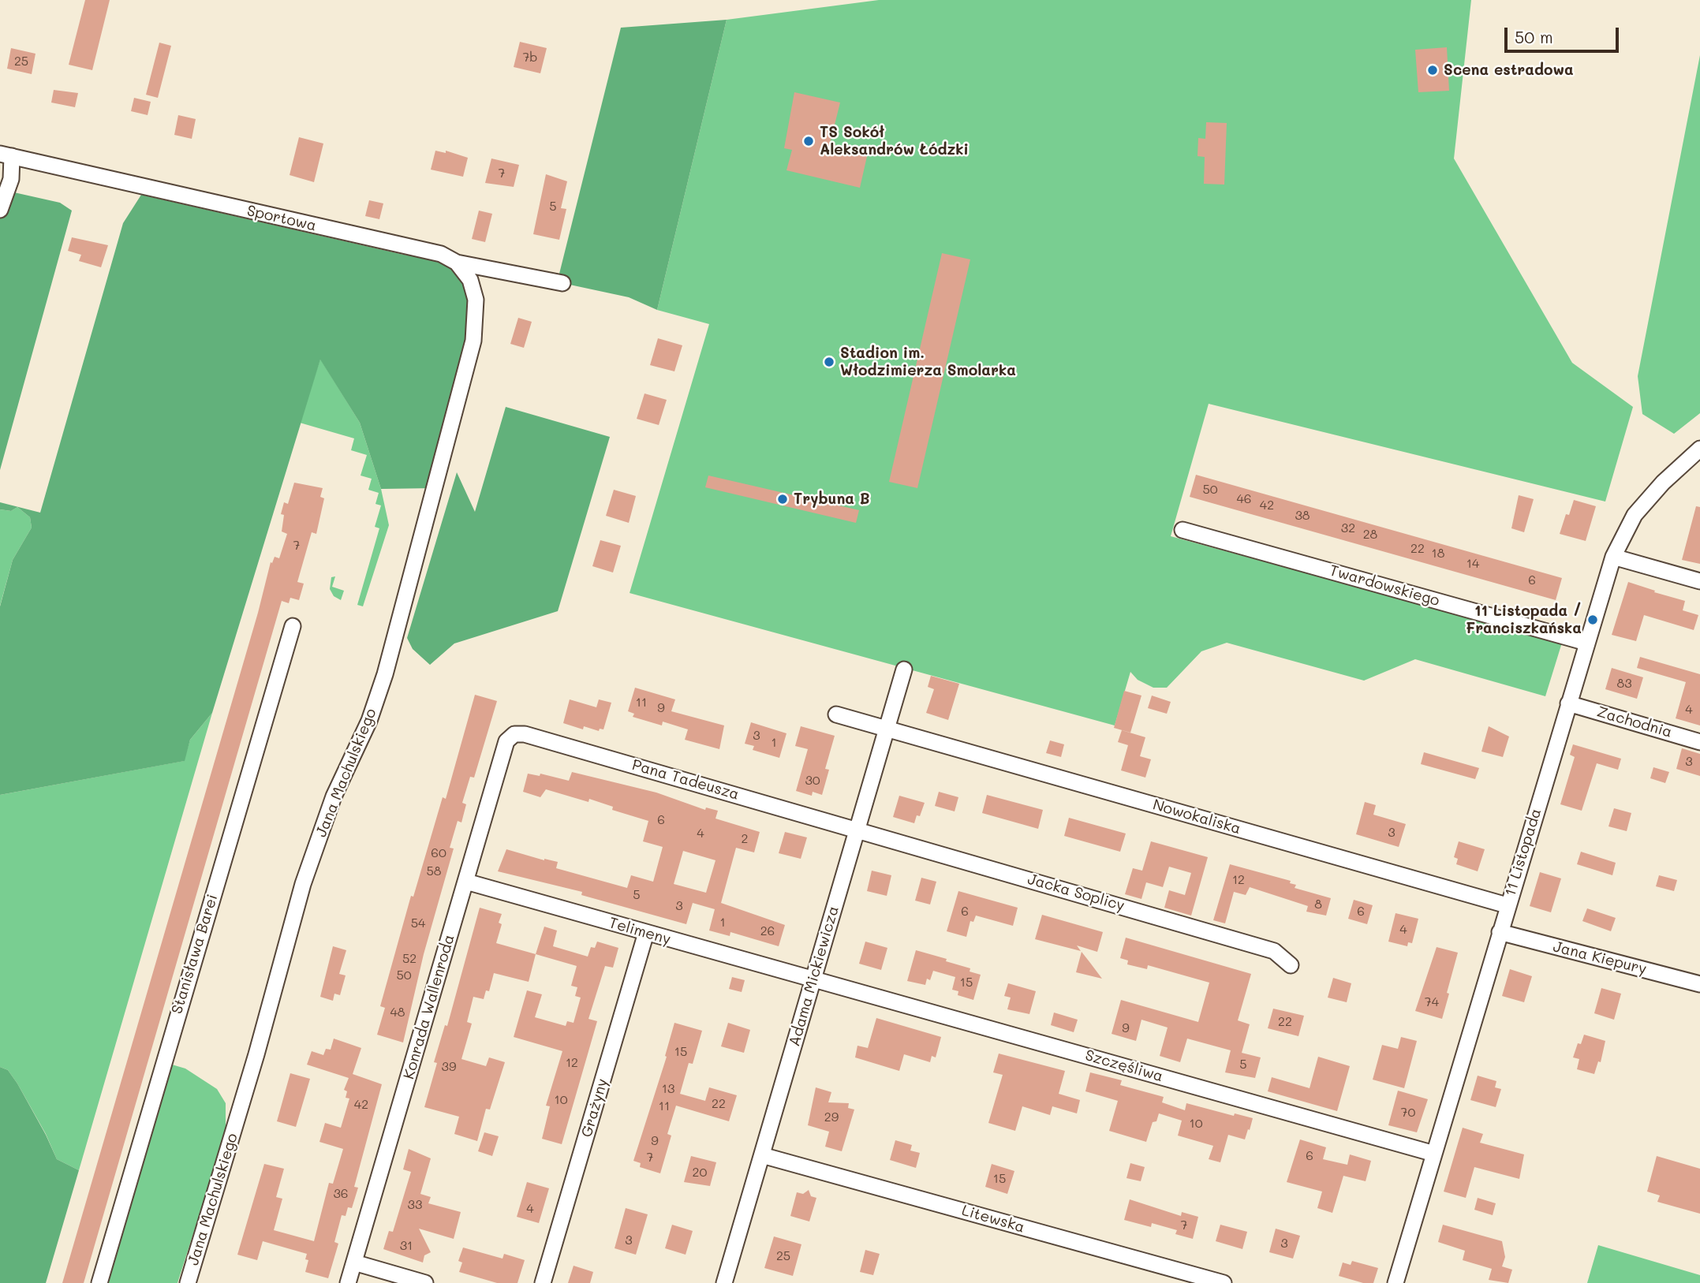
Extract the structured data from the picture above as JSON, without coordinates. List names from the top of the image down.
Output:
{
  "streets": {
    "street": [
      "Sportowa",
      "Twardowskiego",
      "Zachodnia",
      "Jana Machulskiego",
      "Pana Tadeusza",
      "Nowokaliska",
      "11 Listopada",
      "Jacka Soplicy",
      "Telimeny",
      "Stanisława Barei",
      "Jana Kiepury",
      "Adama Mickiewicza",
      "Konrada Wallenroda",
      "Szczęśliwa",
      "Grażyny",
      "Litewska"
    ]
  },
  "crossings": [
    ["Sportowa", "Jana Machulskiego"],
    ["Twardowskiego", "11 Listopada"],
    ["Zachodnia", "11 Listopada"],
    ["Pana Tadeusza", "Jacka Soplicy"],
    ["Pana Tadeusza", "Adama Mickiewicza"],
    ["Pana Tadeusza", "Konrada Wallenroda"],
    ["Nowokaliska", "11 Listopada"],
    ["Nowokaliska", "Adama Mickiewicza"],
    ["11 Listopada", "Jana Kiepury"],
    ["11 Listopada", "Szczęśliwa"],
    ["Jacka Soplicy", "Adama Mickiewicza"],
    ["Telimeny", "Adama Mickiewicza"],
    ["Telimeny", "Konrada Wallenroda"],
    ["Telimeny", "Szczęśliwa"],
    ["Telimeny", "Grażyny"],
    ["Adama Mickiewicza", "Szczęśliwa"],
    ["Adama Mickiewicza", "Litewska"]
  ],
  "places": [
    "Scena estradowa",
    "TS Sokół Aleksandrów Łódzki",
    "Stadion im. Włodzimierza Smolarka",
    "Trybuna B",
    "11 Listopada / Franciszkańska"
  ],
  "house_numbers": [
    "7b",
    "25",
    "7",
    "5",
    "50",
    "46",
    "42",
    "38",
    "32",
    "28",
    "7",
    "22",
    "18",
    "14",
    "6",
    "83",
    "11",
    "9",
    "4",
    "3",
    "1",
    "3",
    "30",
    "6",
    "3",
    "4",
    "2",
    "60",
    "58",
    "12",
    "5",
    "8",
    "3",
    "6",
    "6",
    "1",
    "54",
    "4",
    "26",
    "52",
    "50",
    "15",
    "74",
    "48",
    "22",
    "9",
    "15",
    "12",
    "5",
    "39",
    "13",
    "10",
    "22",
    "42",
    "11",
    "70",
    "29",
    "10",
    "9",
    "6",
    "7",
    "20",
    "15",
    "36",
    "33",
    "4",
    "7",
    "3",
    "3",
    "31",
    "25"
  ],
  "scale_bar": "50 m"
}
